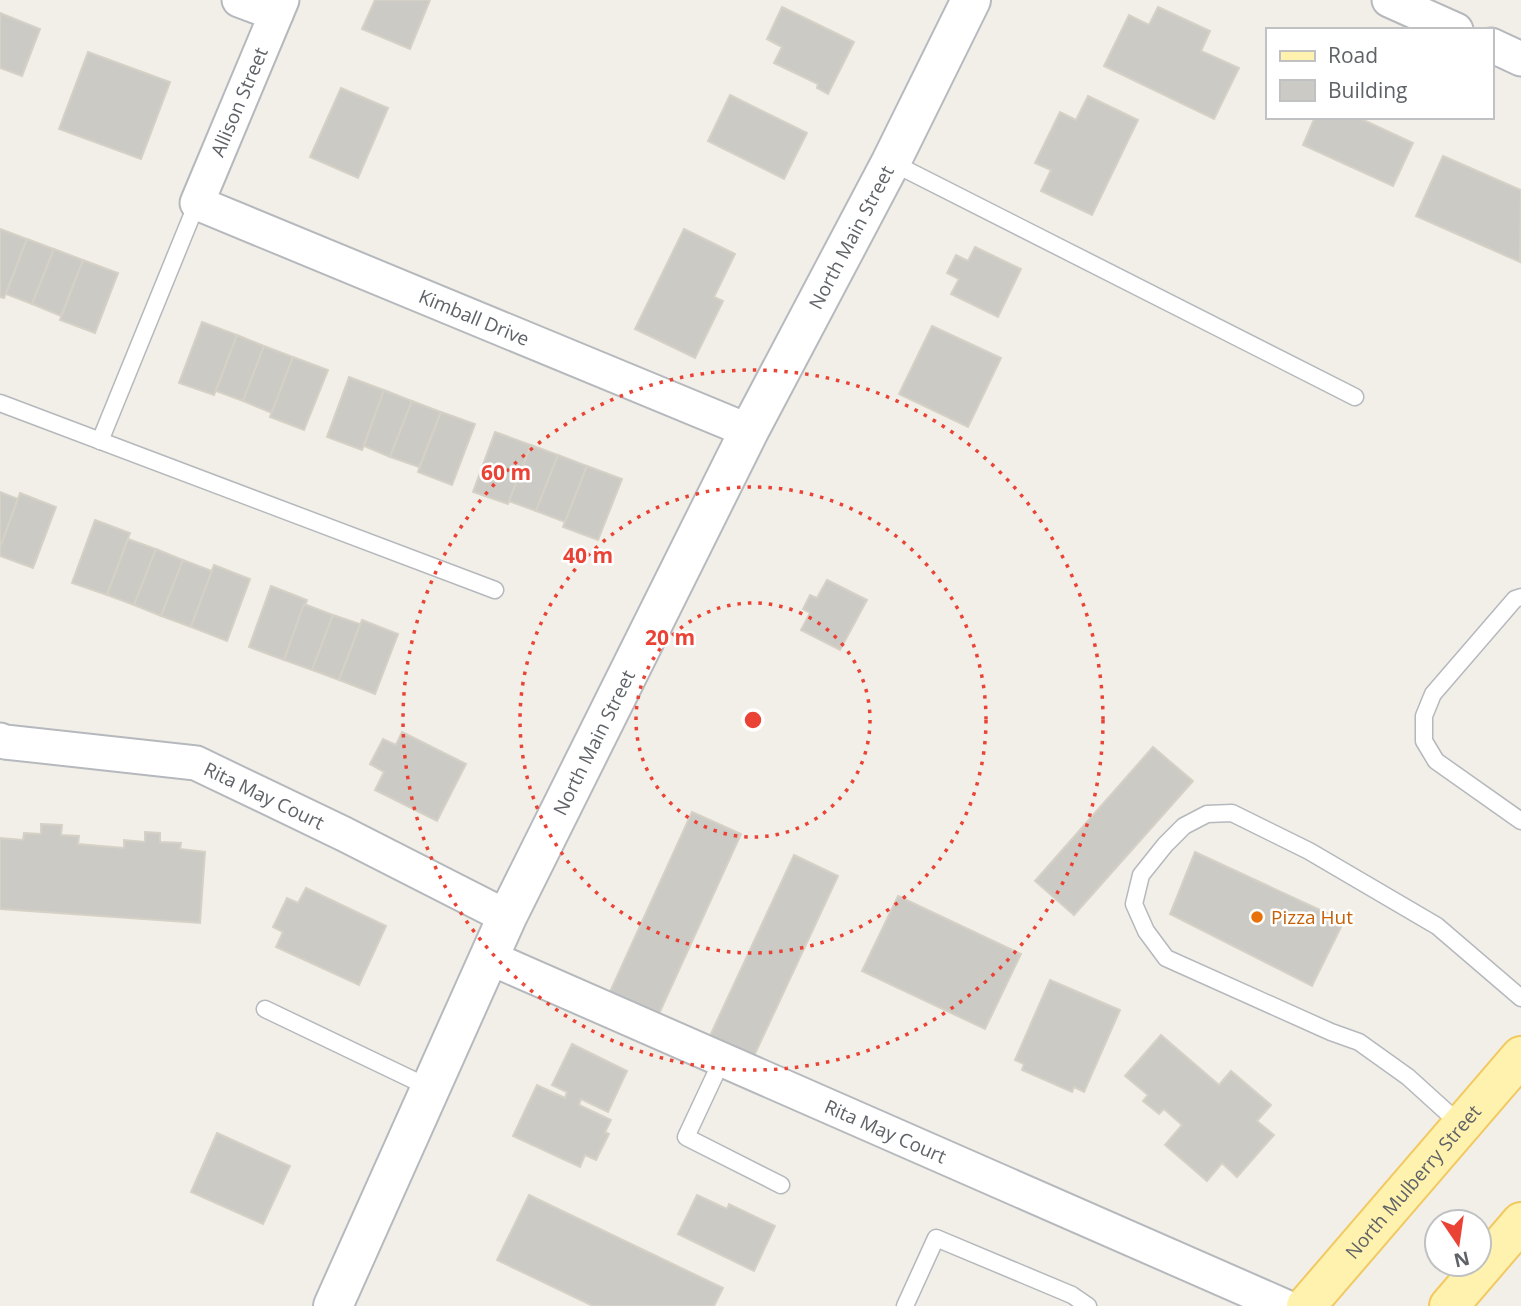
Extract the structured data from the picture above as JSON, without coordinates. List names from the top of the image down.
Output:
{
  "streets": {
    "main road": ["North Mulberry Street"],
    "street": [
      "Allison Street",
      "North Main Street",
      "Kimball Drive",
      "Rita May Court"
    ]
  },
  "crossings": [
    ["Allison Street", "Kimball Drive"],
    ["North Main Street", "Kimball Drive"],
    ["North Main Street", "Rita May Court"]
  ],
  "places": ["Pizza Hut"],
  "legend": ["Road", "Building"],
  "north": "bottom",
  "rings": ["60 m", "40 m", "20 m"]
}
